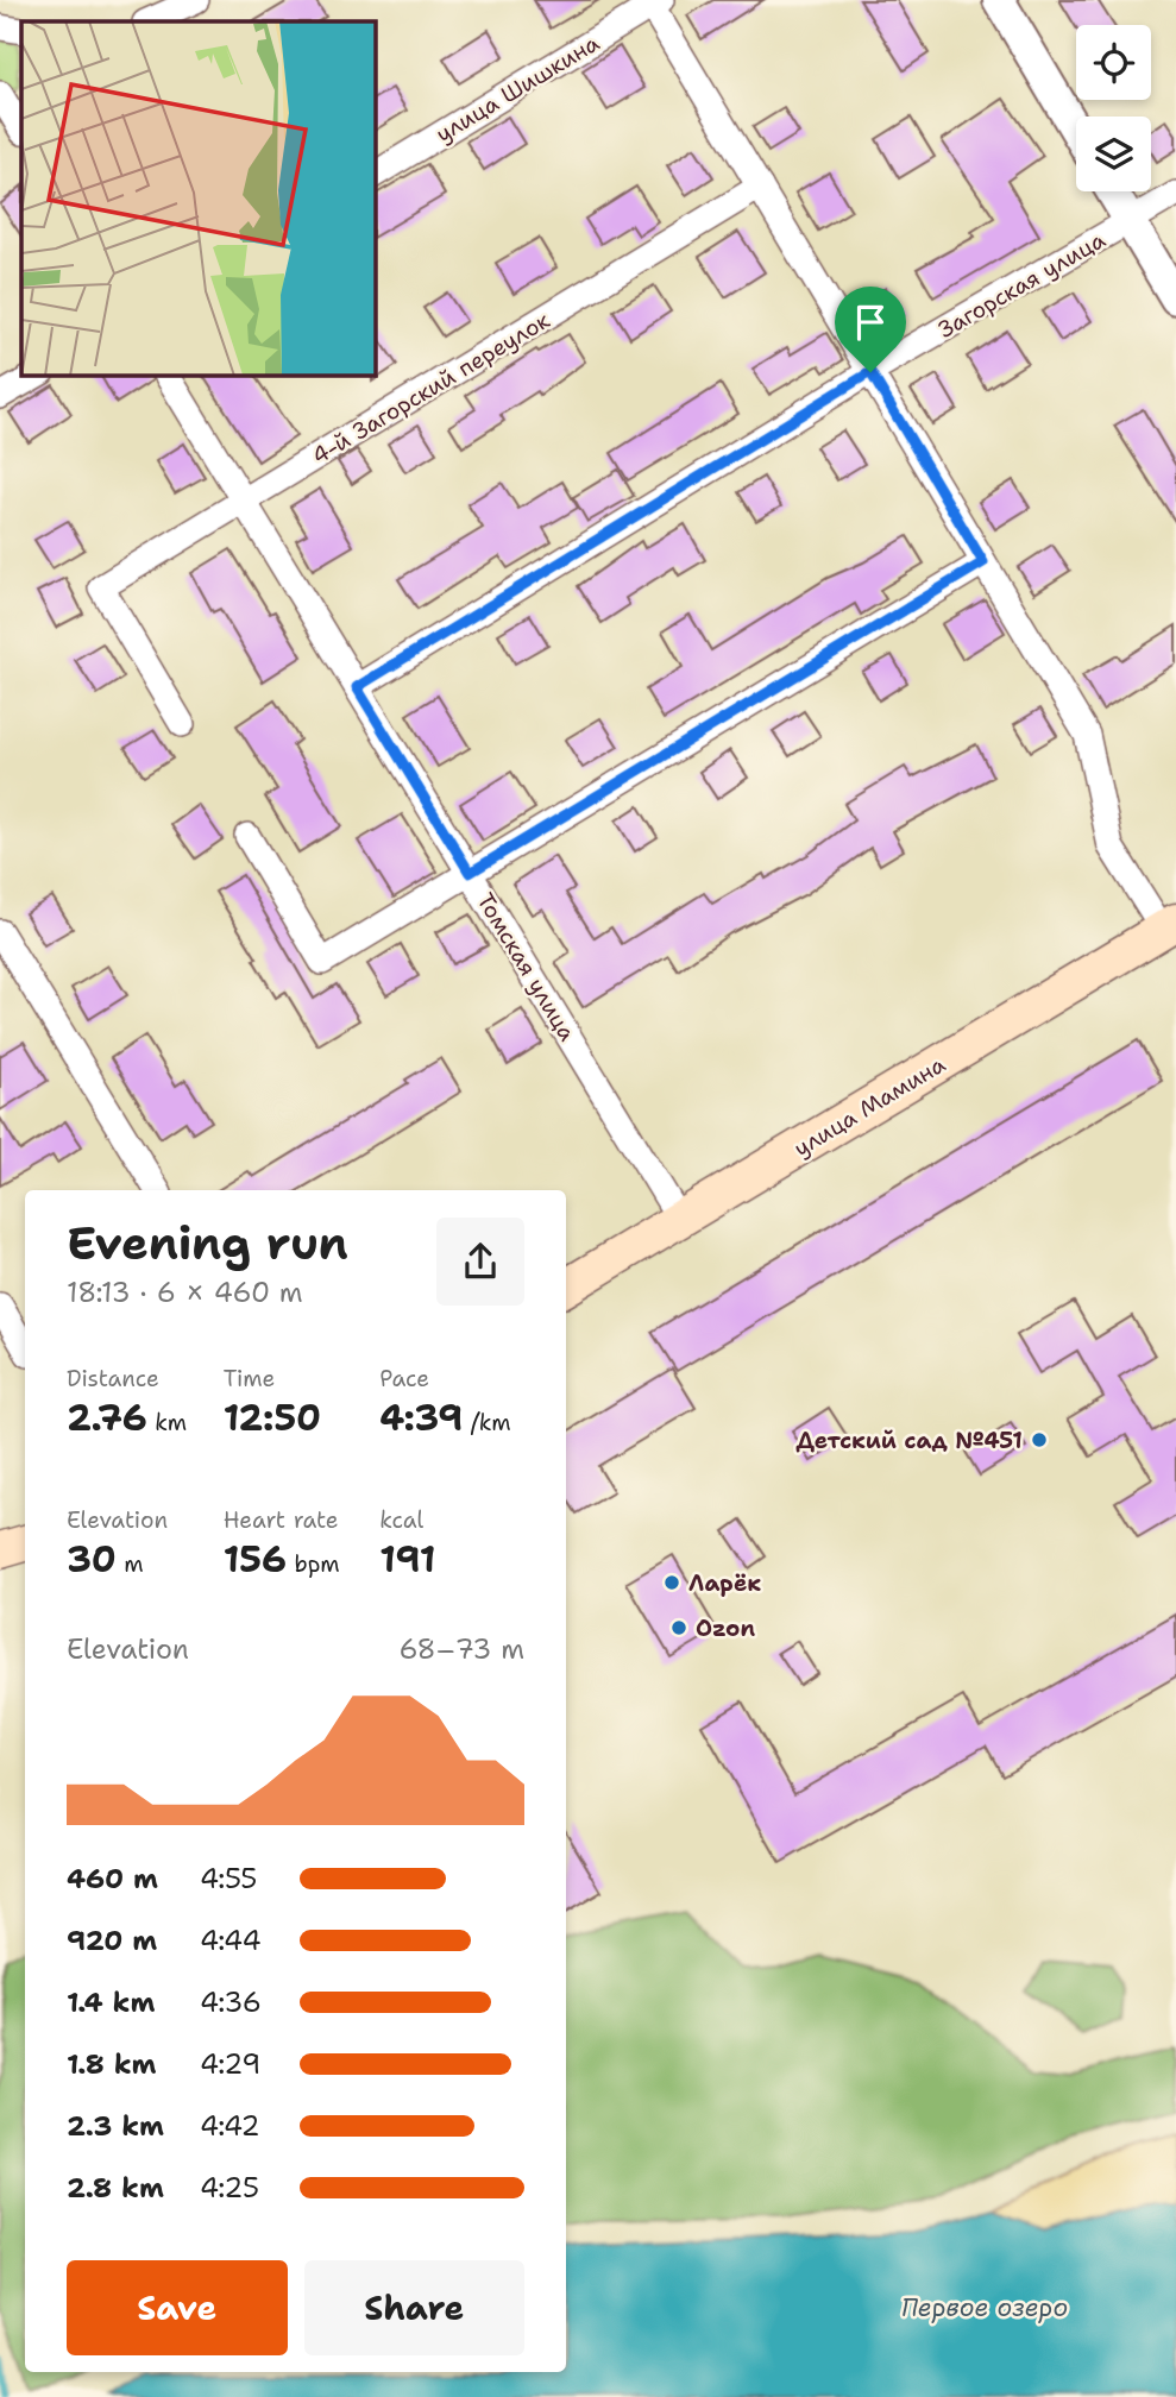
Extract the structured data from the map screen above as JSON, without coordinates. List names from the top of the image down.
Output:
{
  "streets": {
    "main road": ["улица Мамина"],
    "street": [
      "улица Шишкина",
      "Загорская улица",
      "4-й Загорский переулок",
      "Томская улица"
    ]
  },
  "crossings": [
    ["Загорская улица", "Томская улица"],
    ["4-й Загорский переулок", "Томская улица"],
    ["Томская улица", "улица Мамина"]
  ],
  "water": ["Первое озеро"],
  "places": ["Детский сад №451", "Ларёк", "Ozon"],
  "page": {
    "heading": ["Evening run", "18:13 · 6 × 460 m"],
    "stats": [
      ["Distance", "2.76 km"],
      ["Time", "12:50"],
      ["Pace", "4:39 /km"],
      ["Elevation", "30 m"],
      ["Heart rate", "156 bpm"],
      ["kcal", "191"]
    ],
    "chart": ["Elevation", "68–73 m"],
    "list": [
      {
        "name": "460 m",
        "note": "4:55"
      },
      {
        "name": "920 m",
        "note": "4:44"
      },
      {
        "name": "1.4 km",
        "note": "4:36"
      },
      {
        "name": "1.8 km",
        "note": "4:29"
      },
      {
        "name": "2.3 km",
        "note": "4:42"
      },
      {
        "name": "2.8 km",
        "note": "4:25"
      }
    ],
    "buttons": ["Save", "Share"]
  }
}
